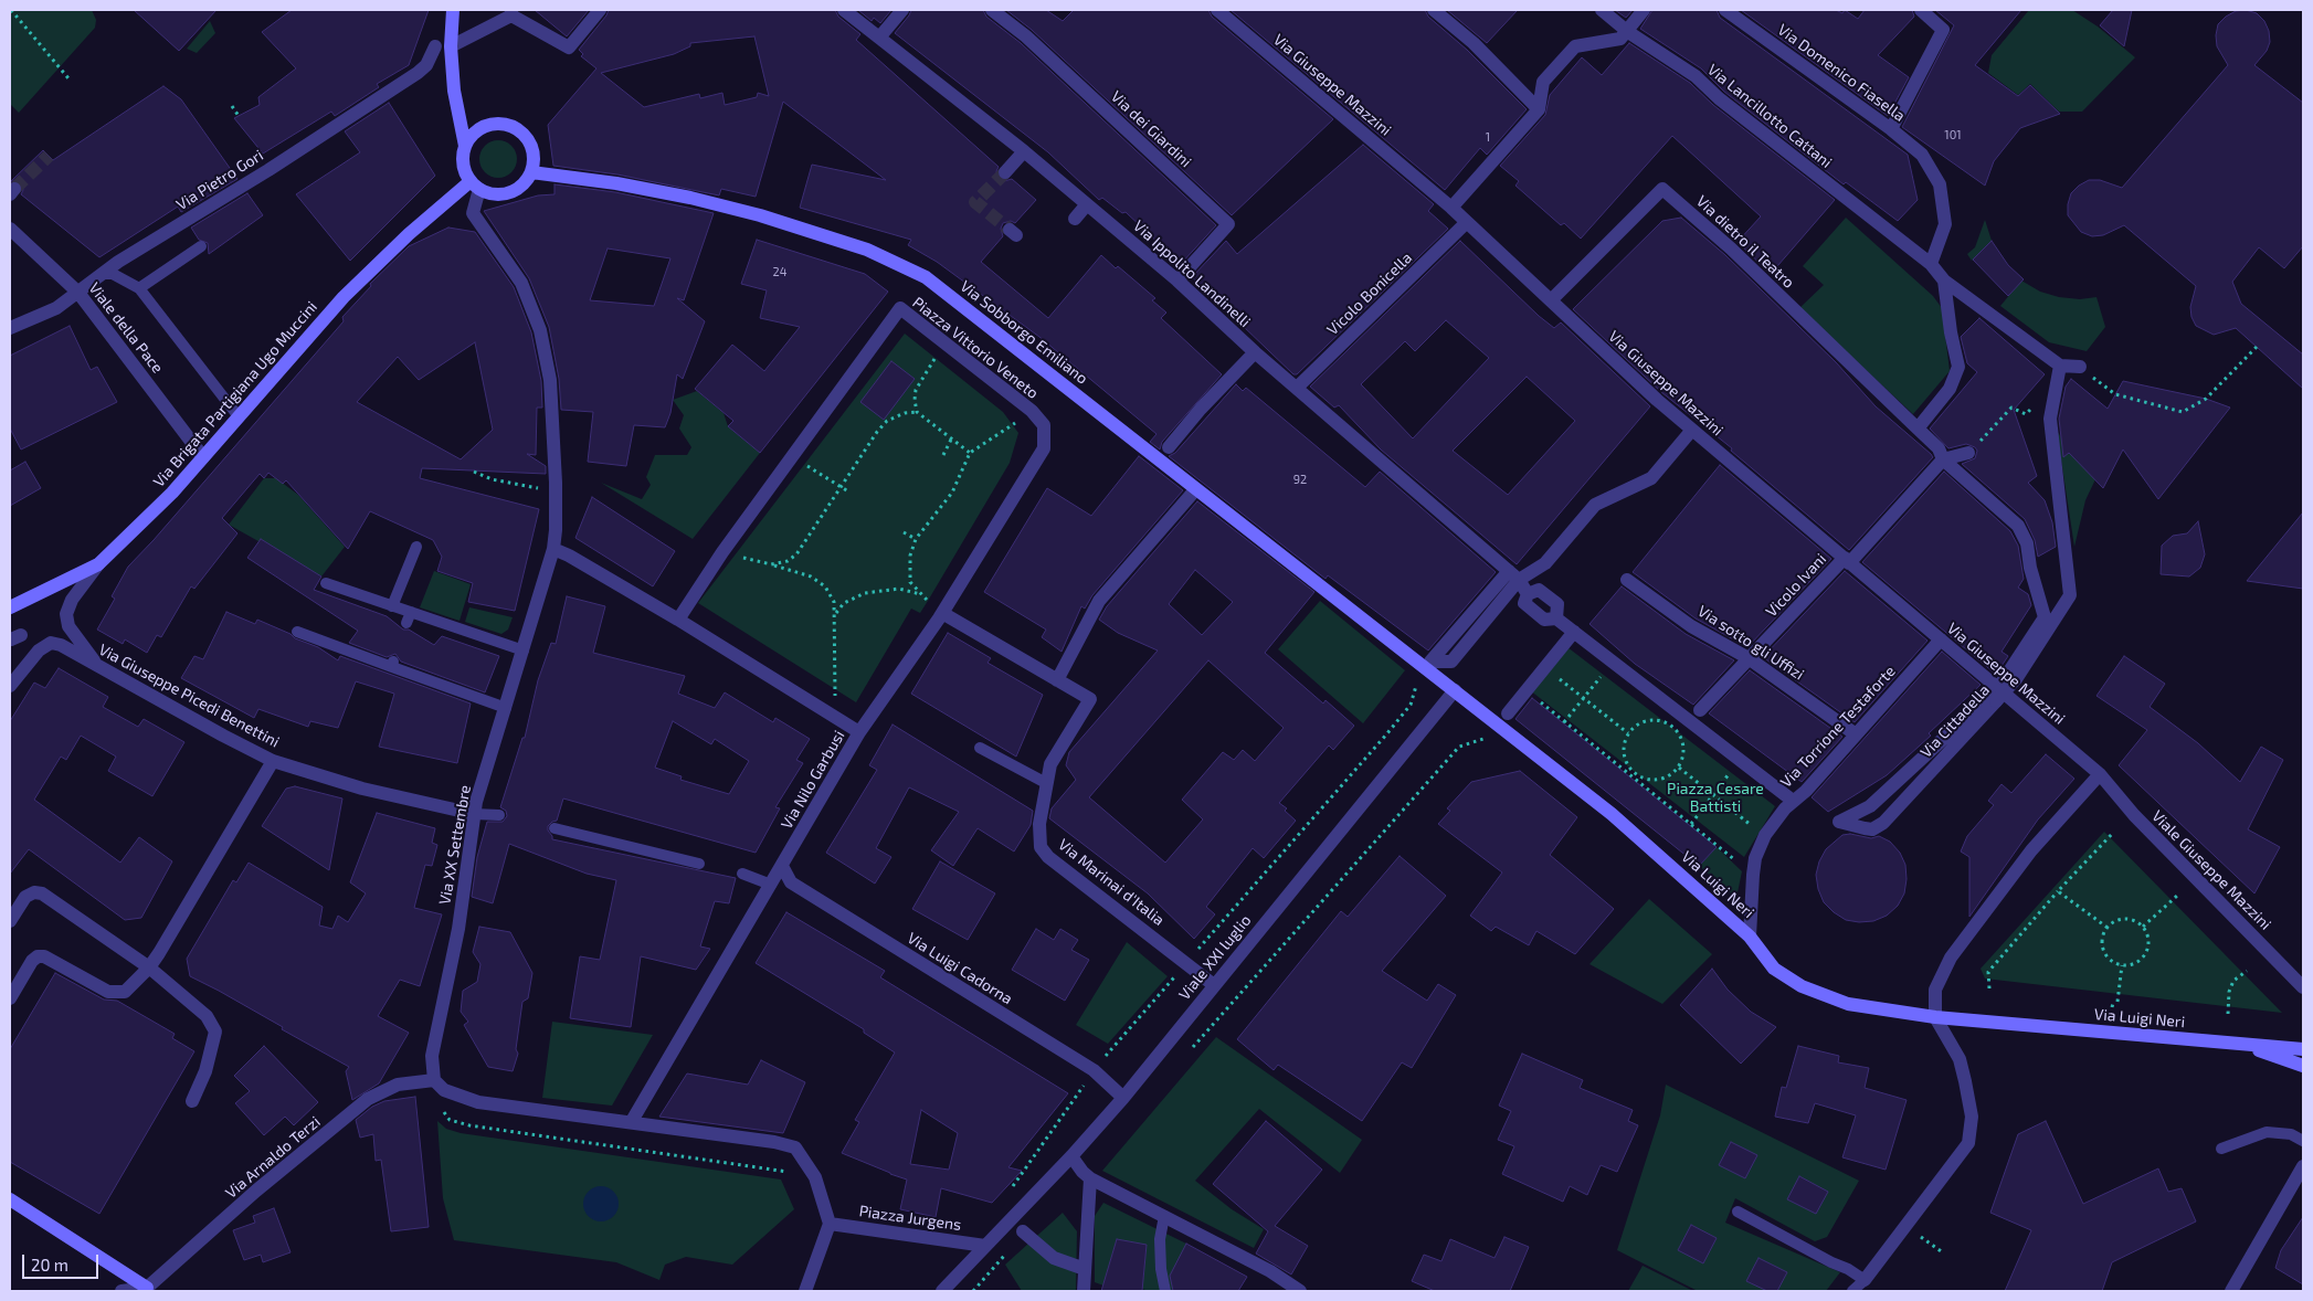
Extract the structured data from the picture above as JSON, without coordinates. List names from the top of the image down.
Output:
{
  "streets": {
    "main road": ["Via Sobborgo Emiliano", "Via Brigata Partigiana Ugo Muccini", "Via Luigi Neri"],
    "street": [
      "Via Domenico Fiasella",
      "Via Giuseppe Mazzini",
      "Via Lancillotto Cattani",
      "Via dei Giardini",
      "Via Pietro Gori",
      "Via dietro il Teatro",
      "Via Ippolito Landinelli",
      "Vicolo Bonicella",
      "Viale della Pace",
      "Piazza Vittorio Veneto",
      "Vicolo Ivani",
      "Via sotto gli Uffizi",
      "Via Giuseppe Picedi Benettini",
      "Via Cittadella",
      "Via Torrione Testaforte",
      "Via Nilo Garbusi",
      "Via XX Settembre",
      "Viale Giuseppe Mazzini",
      "Via Marinai d'Italia",
      "Viale XXI luglio",
      "Via Luigi Cadorna",
      "Via Arnaldo Terzi",
      "Piazza Jurgens"
    ]
  },
  "crossings": [
    ["Via Domenico Fiasella", "Via Lancillotto Cattani"],
    ["Via Giuseppe Mazzini", "Via dietro il Teatro"],
    ["Via Giuseppe Mazzini", "Vicolo Bonicella"],
    ["Via Giuseppe Mazzini", "Vicolo Ivani"],
    ["Via Giuseppe Mazzini", "Via Cittadella"],
    ["Via Giuseppe Mazzini", "Via Torrione Testaforte"],
    ["Via Giuseppe Mazzini", "Viale Giuseppe Mazzini"],
    ["Via Lancillotto Cattani", "Via Cittadella"],
    ["Via dei Giardini", "Via Ippolito Landinelli"],
    ["Via Pietro Gori", "Viale della Pace"],
    ["Via Ippolito Landinelli", "Vicolo Bonicella"],
    ["Viale della Pace", "Via Brigata Partigiana Ugo Muccini"],
    ["Via Sobborgo Emiliano", "Via Brigata Partigiana Ugo Muccini"],
    ["Via Sobborgo Emiliano", "Via XX Settembre"],
    ["Via Sobborgo Emiliano", "Via Luigi Neri"],
    ["Via Sobborgo Emiliano", "Viale XXI luglio"],
    ["Piazza Vittorio Veneto", "Via Nilo Garbusi"],
    ["Piazza Vittorio Veneto", "Via Marinai d'Italia"],
    ["Via Brigata Partigiana Ugo Muccini", "Via XX Settembre"],
    ["Vicolo Ivani", "Via sotto gli Uffizi"],
    ["Via sotto gli Uffizi", "Via Torrione Testaforte"],
    ["Via Giuseppe Picedi Benettini", "Via XX Settembre"],
    ["Via Torrione Testaforte", "Via Luigi Neri"],
    ["Via Nilo Garbusi", "Via XX Settembre"],
    ["Via Nilo Garbusi", "Via Luigi Cadorna"],
    ["Via XX Settembre", "Via Arnaldo Terzi"],
    ["Via Marinai d'Italia", "Viale XXI luglio"],
    ["Via Luigi Neri", "Viale XXI luglio"],
    ["Viale XXI luglio", "Via Luigi Cadorna"],
    ["Viale XXI luglio", "Piazza Jurgens"]
  ],
  "parks": ["Piazza Cesare Battisti"],
  "house_numbers": [
    "101",
    "1",
    "24",
    "92"
  ],
  "scale_bar": "20 m"
}
